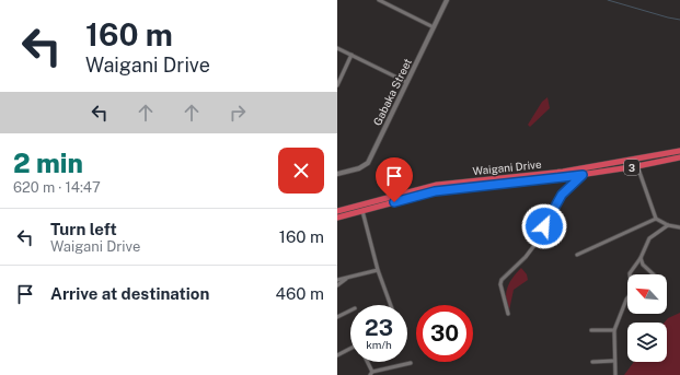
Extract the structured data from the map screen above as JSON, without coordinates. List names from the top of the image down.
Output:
{
  "streets": {
    "highway": ["Waigani Drive", "3"],
    "street": ["Gabaka Street"]
  },
  "north": "top left",
  "page": {
    "turn": ["160 m", "Waigani Drive"],
    "heading": ["2 min", "620 m · 14:47"],
    "list": [
      {
        "name": "Turn left",
        "note": "Waigani Drive",
        "value": "160 m"
      },
      {
        "name": "Arrive at destination",
        "value": "460 m"
      }
    ],
    "speed": "23 km/h",
    "limit": "30"
  }
}
